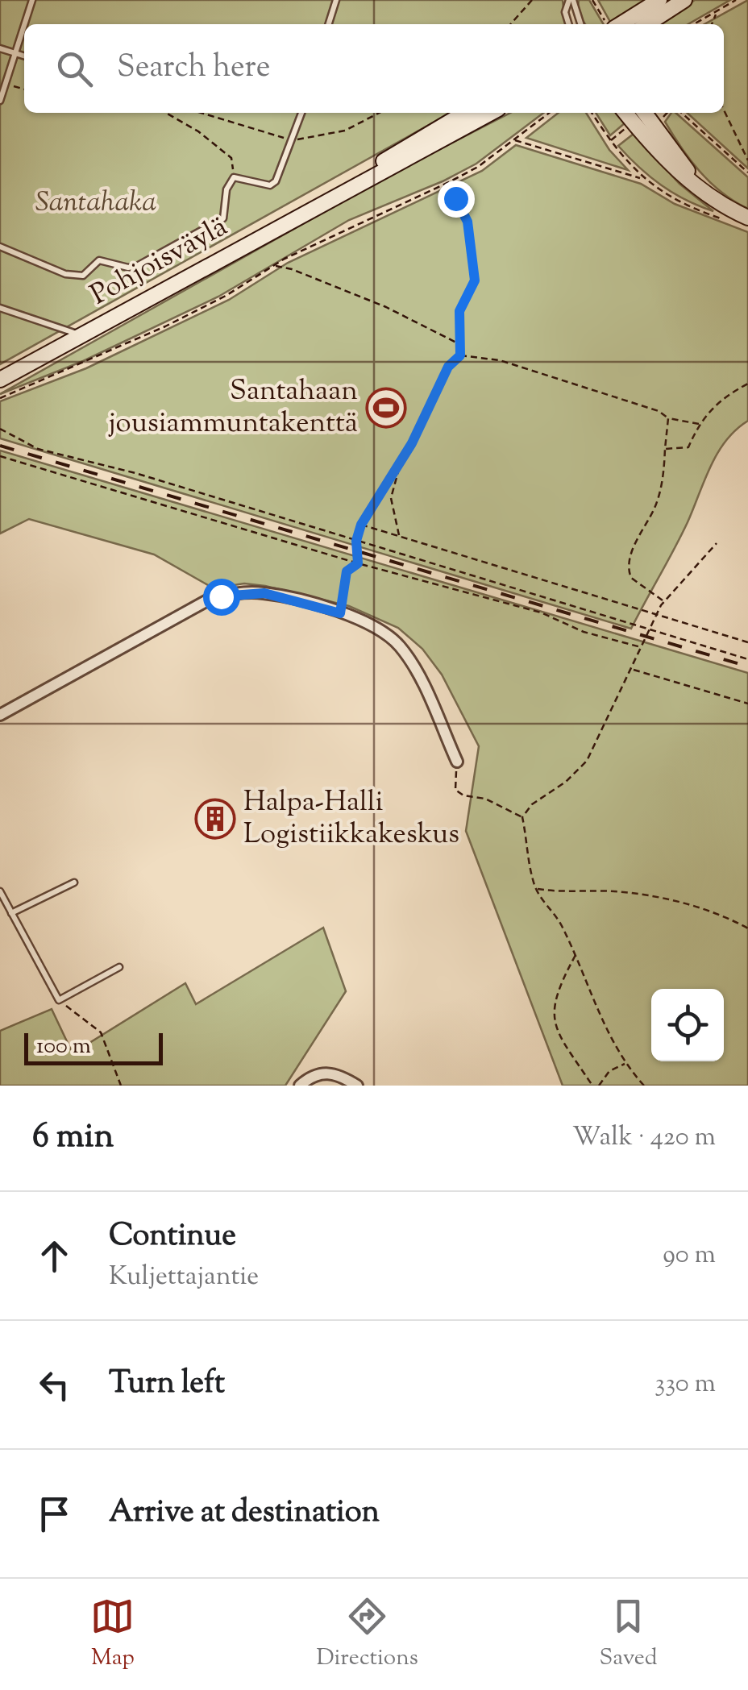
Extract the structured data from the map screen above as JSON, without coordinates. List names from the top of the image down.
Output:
{
  "streets": {
    "main road": ["Pohjoisväylä"]
  },
  "parks": ["Santahaka"],
  "places": {
    "sports": ["Santahaan jousiammuntakenttä"],
    "building": ["Halpa-Halli Logistiikkakeskus"]
  },
  "scale_bar": "100 m",
  "page": {
    "search": "Search here",
    "scale": "100 m",
    "heading": ["6 min", "Walk · 420 m"],
    "list": [
      ["Continue", "Kuljettajantie", "90 m"],
      ["Turn left", "330 m"],
      "Arrive at destination"
    ],
    "nav": ["Map", "Directions", "Saved"]
  }
}
